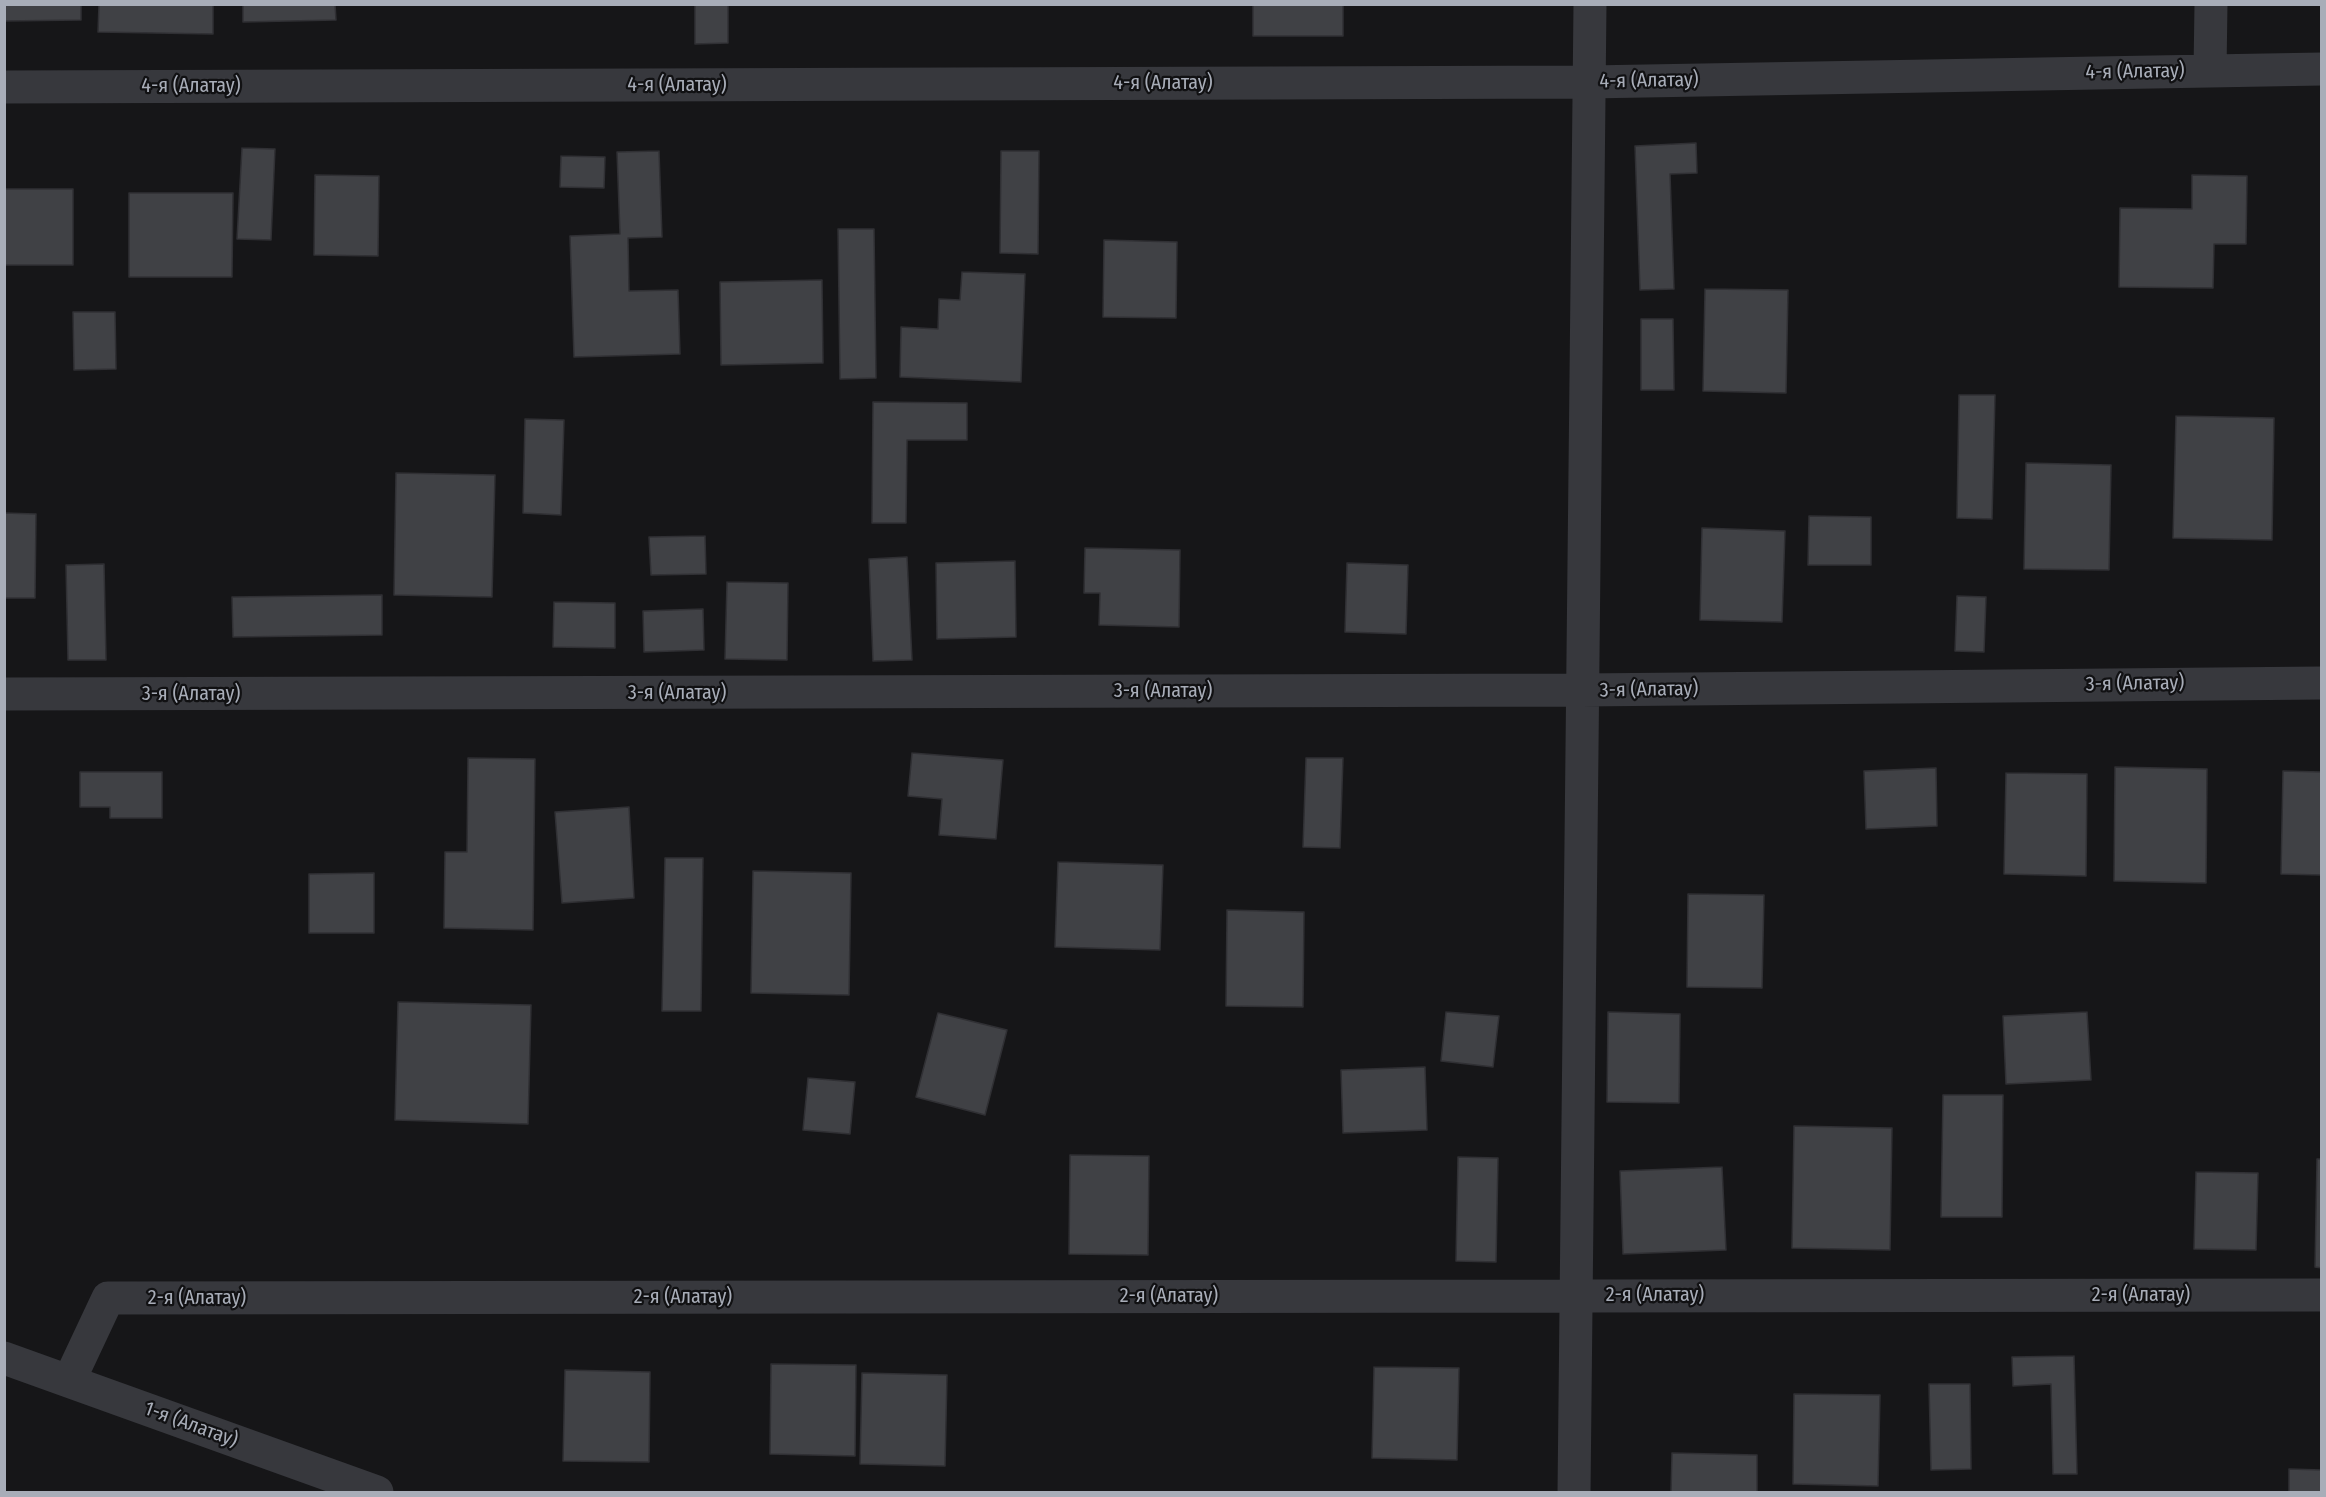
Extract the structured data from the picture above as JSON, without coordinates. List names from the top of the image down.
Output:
{
  "streets": {
    "street": [
      "4-я (Алатау)",
      "3-я (Алатау)",
      "2-я (Алатау)",
      "1-я (Алатау)"
    ]
  },
  "crossings": [
    ["2-я (Алатау)", "1-я (Алатау)"]
  ]
}
